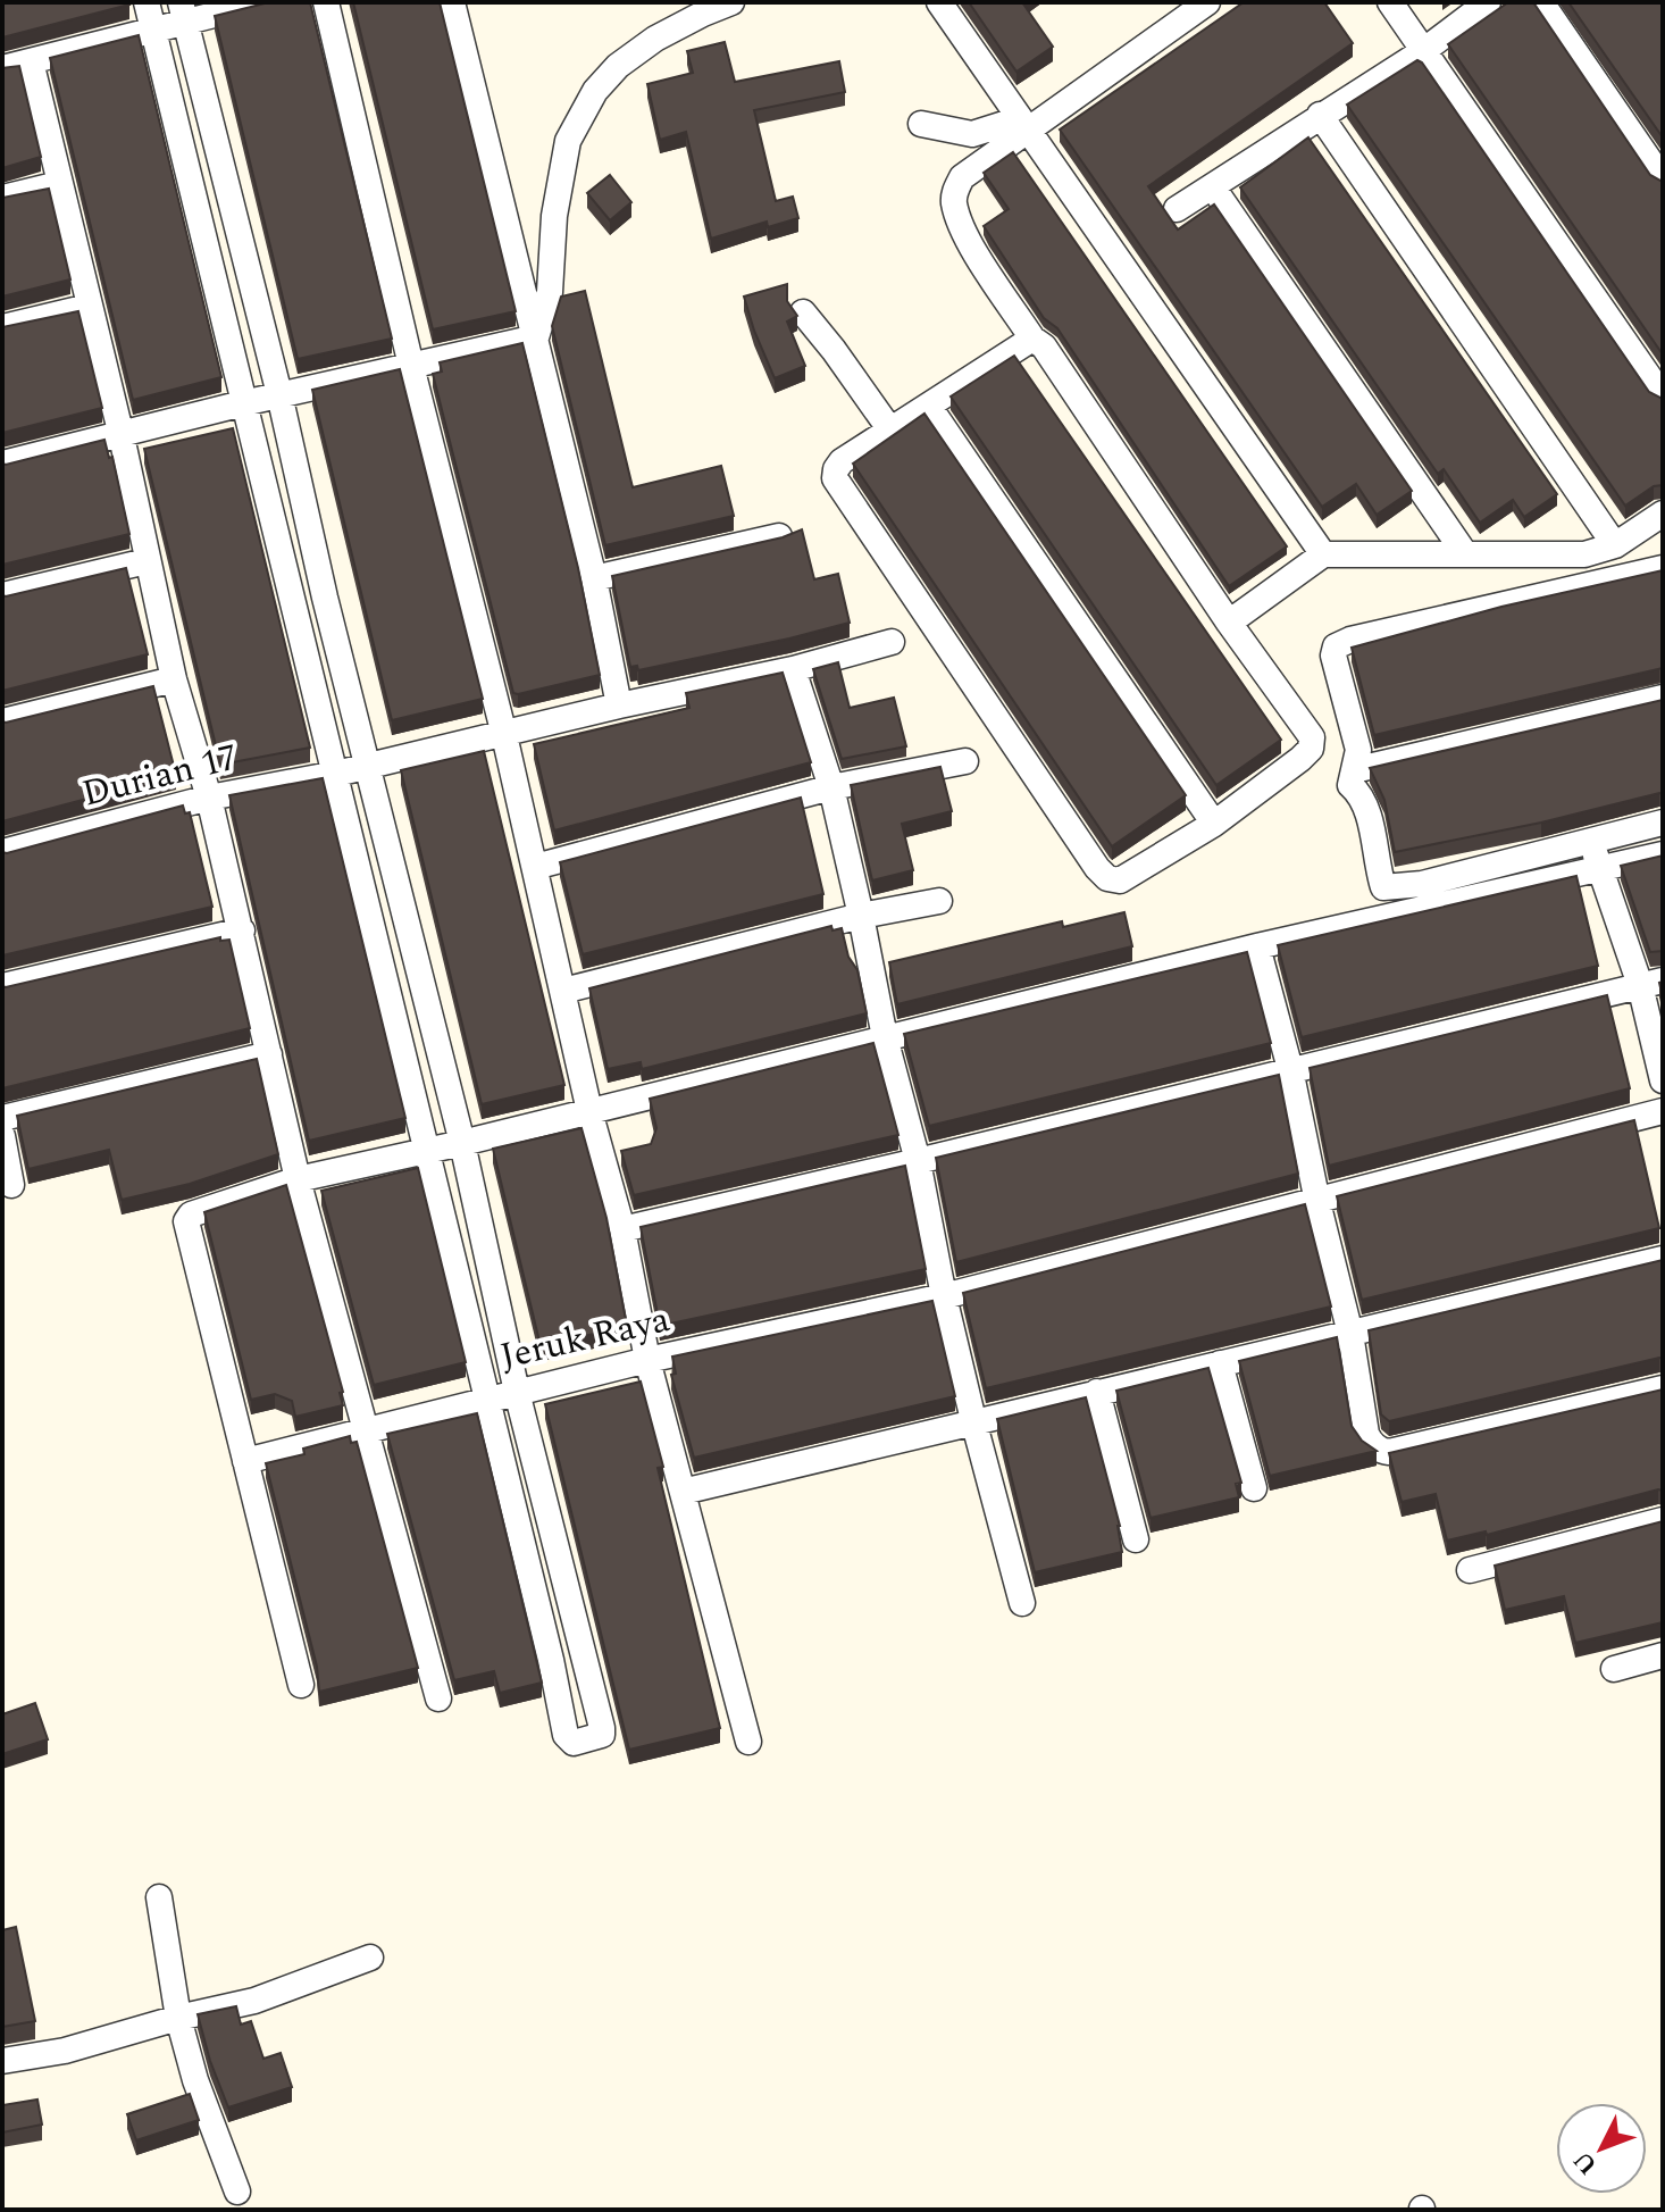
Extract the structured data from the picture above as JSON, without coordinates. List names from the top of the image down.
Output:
{
  "streets": {
    "street": ["Durian 17", "Jeruk Raya"]
  },
  "north": "bottom left"
}
